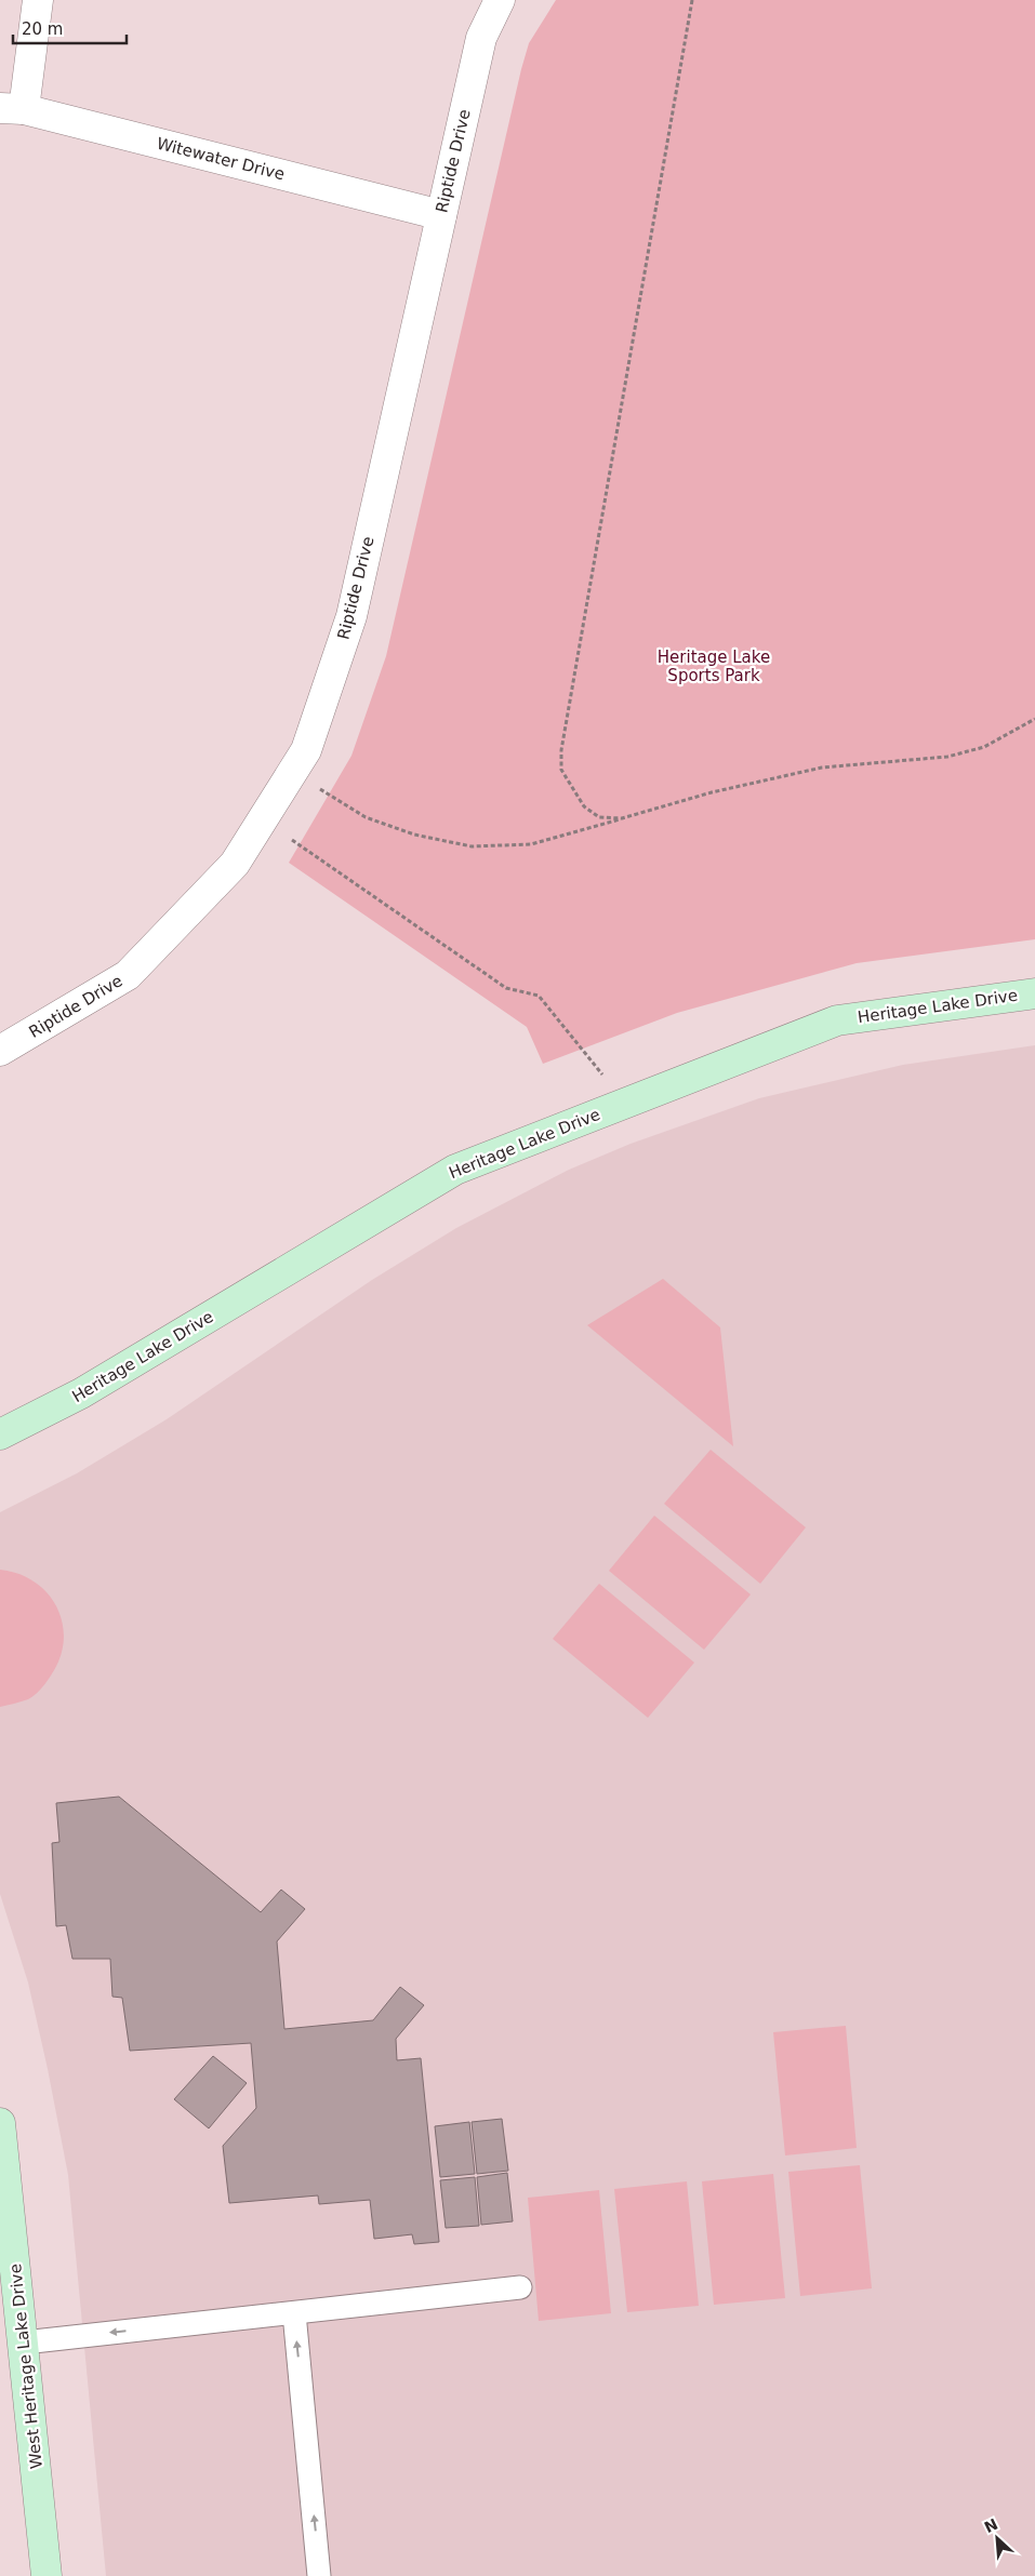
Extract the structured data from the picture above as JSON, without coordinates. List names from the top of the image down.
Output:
{
  "streets": {
    "street": [
      "Witewater Drive",
      "Riptide Drive",
      "Heritage Lake Drive",
      "West Heritage Lake Drive"
    ]
  },
  "crossings": [
    ["Witewater Drive", "Riptide Drive"]
  ],
  "parks": ["Heritage Lake Sports Park"],
  "scale_bar": "20 m",
  "north": "top left"
}
